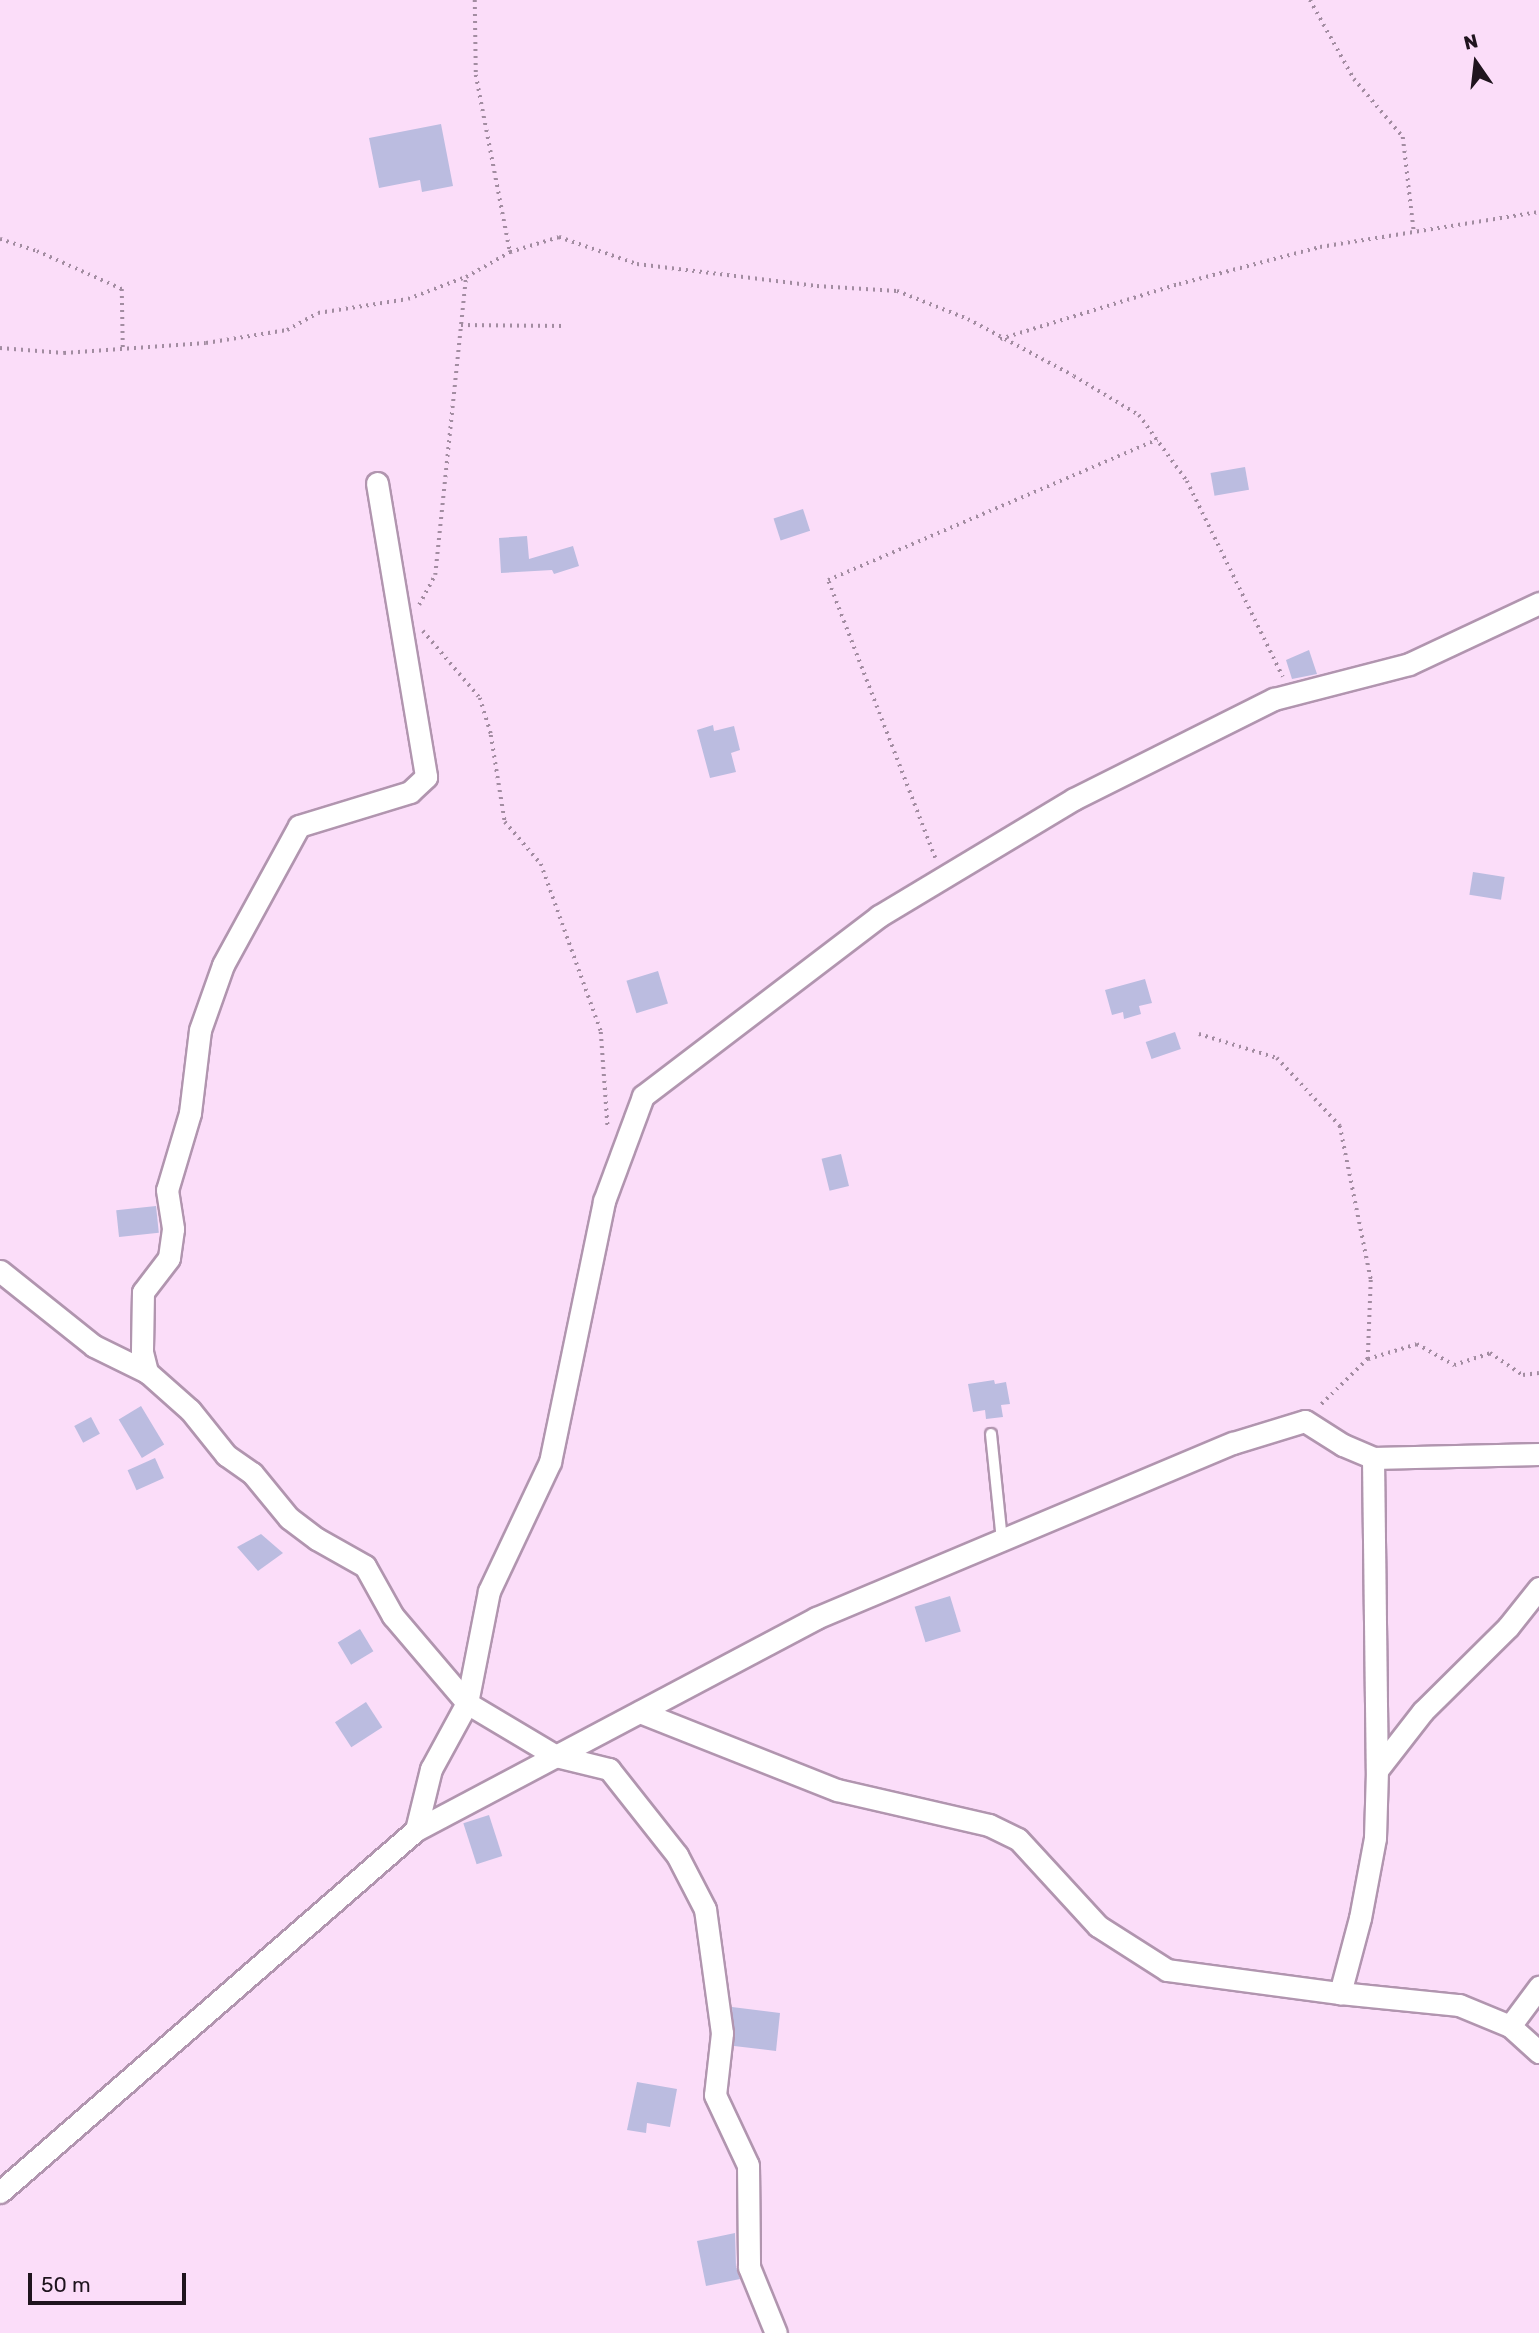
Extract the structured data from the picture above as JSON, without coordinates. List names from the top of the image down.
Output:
{
  "scale_bar": "50 m",
  "north": "top"
}
